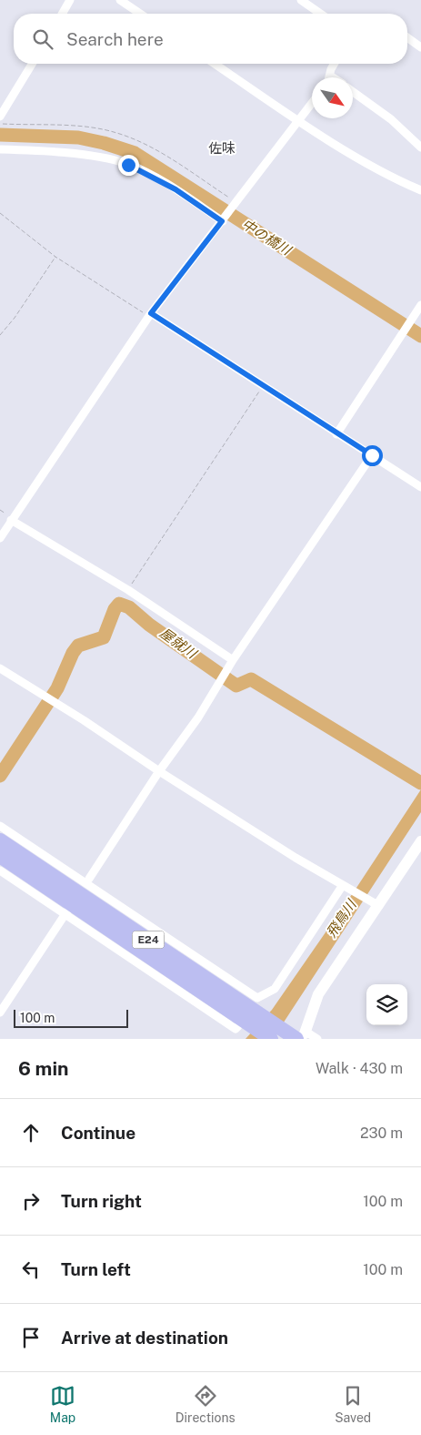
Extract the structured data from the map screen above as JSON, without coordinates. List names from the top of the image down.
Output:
{
  "streets": {
    "highway": ["E24"]
  },
  "districts": ["佐味"],
  "water": ["中の橋川", "屋就川", "飛鳥川"],
  "scale_bar": "100 m",
  "north": "bottom right",
  "page": {
    "search": "Search here",
    "scale": "100 m",
    "heading": ["6 min", "Walk · 430 m"],
    "list": [
      ["Continue", "230 m"],
      ["Turn right", "100 m"],
      ["Turn left", "100 m"],
      "Arrive at destination"
    ],
    "nav": ["Map", "Directions", "Saved"]
  }
}
